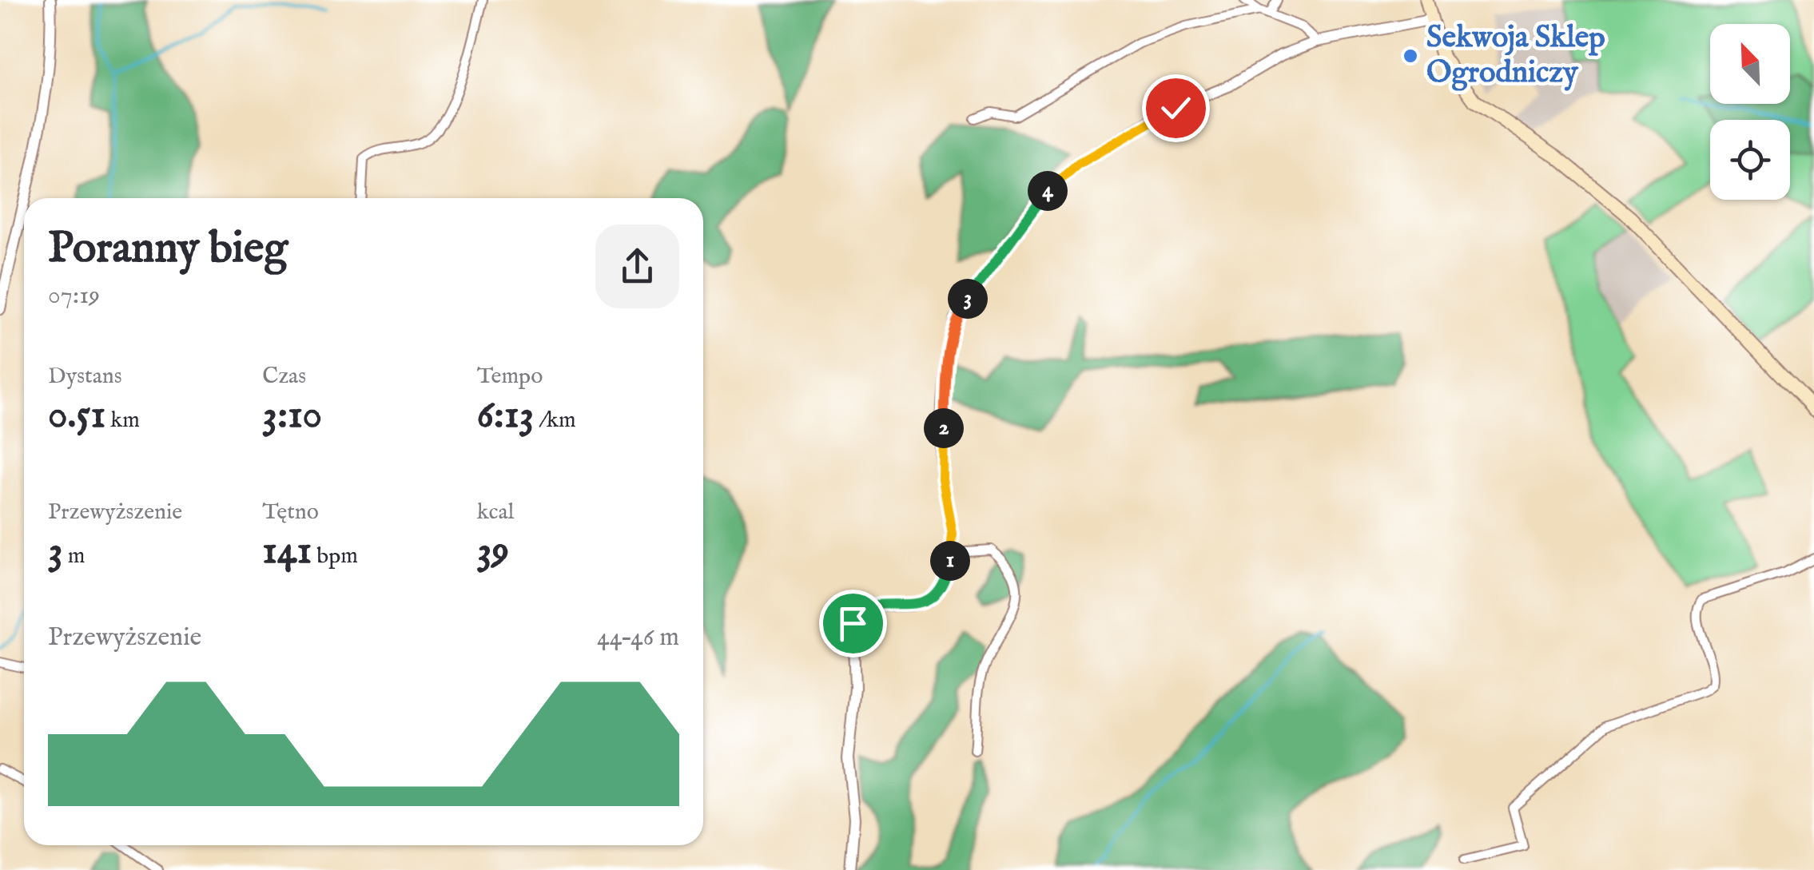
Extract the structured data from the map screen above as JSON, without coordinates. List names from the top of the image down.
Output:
{
  "places": ["Sekwoja Sklep Ogrodniczy"],
  "north": "top left",
  "page": {
    "pins": [
      "4",
      "3",
      "2",
      "1"
    ],
    "heading": ["Poranny bieg", "07:19"],
    "stats": [
      ["Dystans", "0.51 km"],
      ["Czas", "3:10"],
      ["Tempo", "6:13 /km"],
      ["Przewyższenie", "3 m"],
      ["Tętno", "141 bpm"],
      ["kcal", "39"]
    ],
    "chart": ["Przewyższenie", "44–46 m"]
  }
}
